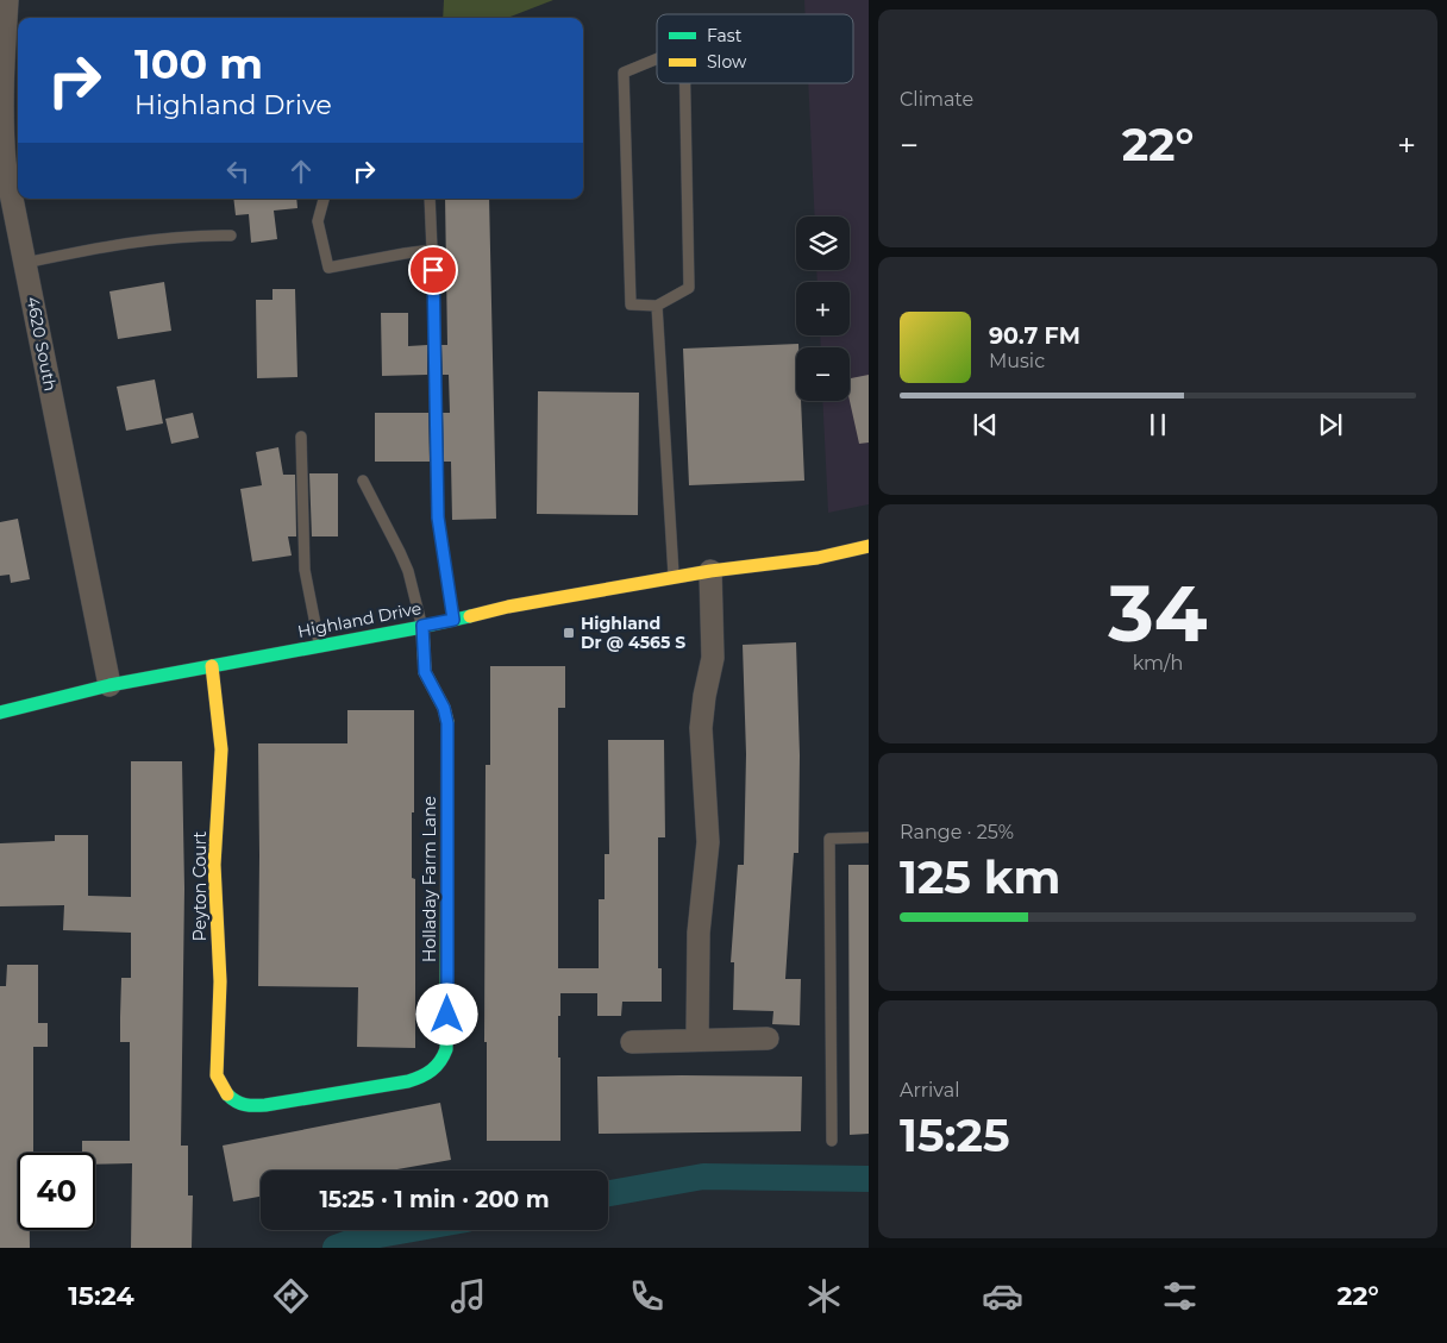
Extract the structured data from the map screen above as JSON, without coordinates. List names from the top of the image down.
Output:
{
  "streets": {
    "street": [
      "4620 South",
      "Highland Drive",
      "Holladay Farm Lane",
      "Peyton Court"
    ]
  },
  "crossings": [
    ["4620 South", "Highland Drive"],
    ["Highland Drive", "Holladay Farm Lane"],
    ["Highland Drive", "Peyton Court"],
    ["Holladay Farm Lane", "Peyton Court"]
  ],
  "places": {
    "transit": ["Highland Dr @ 4565 S"]
  },
  "legend": ["Fast", "Slow"],
  "page": {
    "tile": [
      "Climate",
      ["34", "km/h"],
      ["Range · 25%", "125 km"],
      ["Arrival", "15:25"]
    ],
    "turn": ["100 m", "Highland Drive"],
    "heat": ["−", "22°", "+"],
    "map_buttons": ["+", "−"],
    "song": ["90.7 FM", "Music"],
    "limit": "40",
    "trip": "15:25 · 1 min · 200 m",
    "tabs": ["15:24", "22°"]
  }
}
